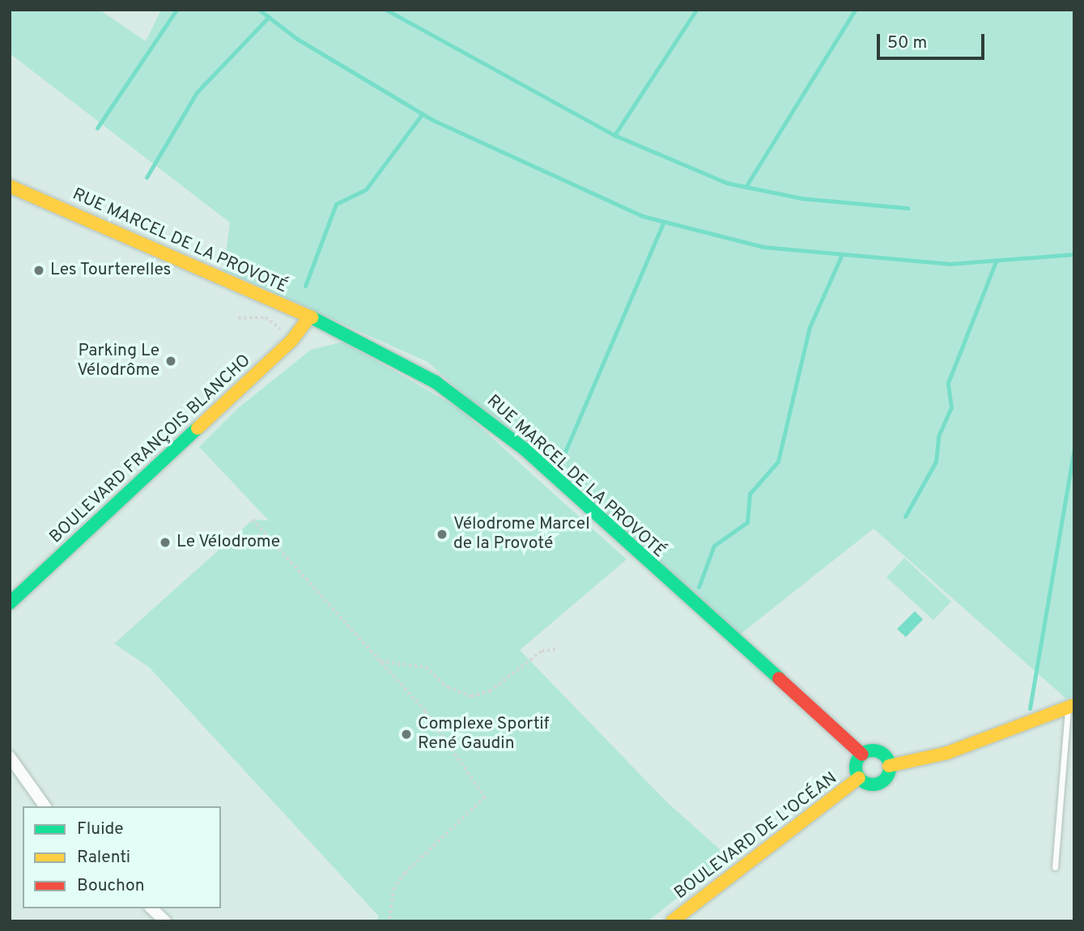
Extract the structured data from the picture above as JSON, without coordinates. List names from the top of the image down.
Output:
{
  "streets": {
    "main road": ["RUE MARCEL DE LA PROVOTÉ", "BOULEVARD FRANÇOIS BLANCHO", "BOULEVARD DE L'OCÉAN"]
  },
  "crossings": [
    ["RUE MARCEL DE LA PROVOTÉ", "BOULEVARD FRANÇOIS BLANCHO"],
    ["RUE MARCEL DE LA PROVOTÉ", "BOULEVARD DE L'OCÉAN"]
  ],
  "places": [
    "Les Tourterelles",
    "Parking Le Vélodrôme",
    "Vélodrome Marcel de la Provoté",
    "Le Vélodrome",
    "Complexe Sportif René Gaudin"
  ],
  "legend": ["Fluide", "Ralenti", "Bouchon"],
  "scale_bar": "50 m"
}
